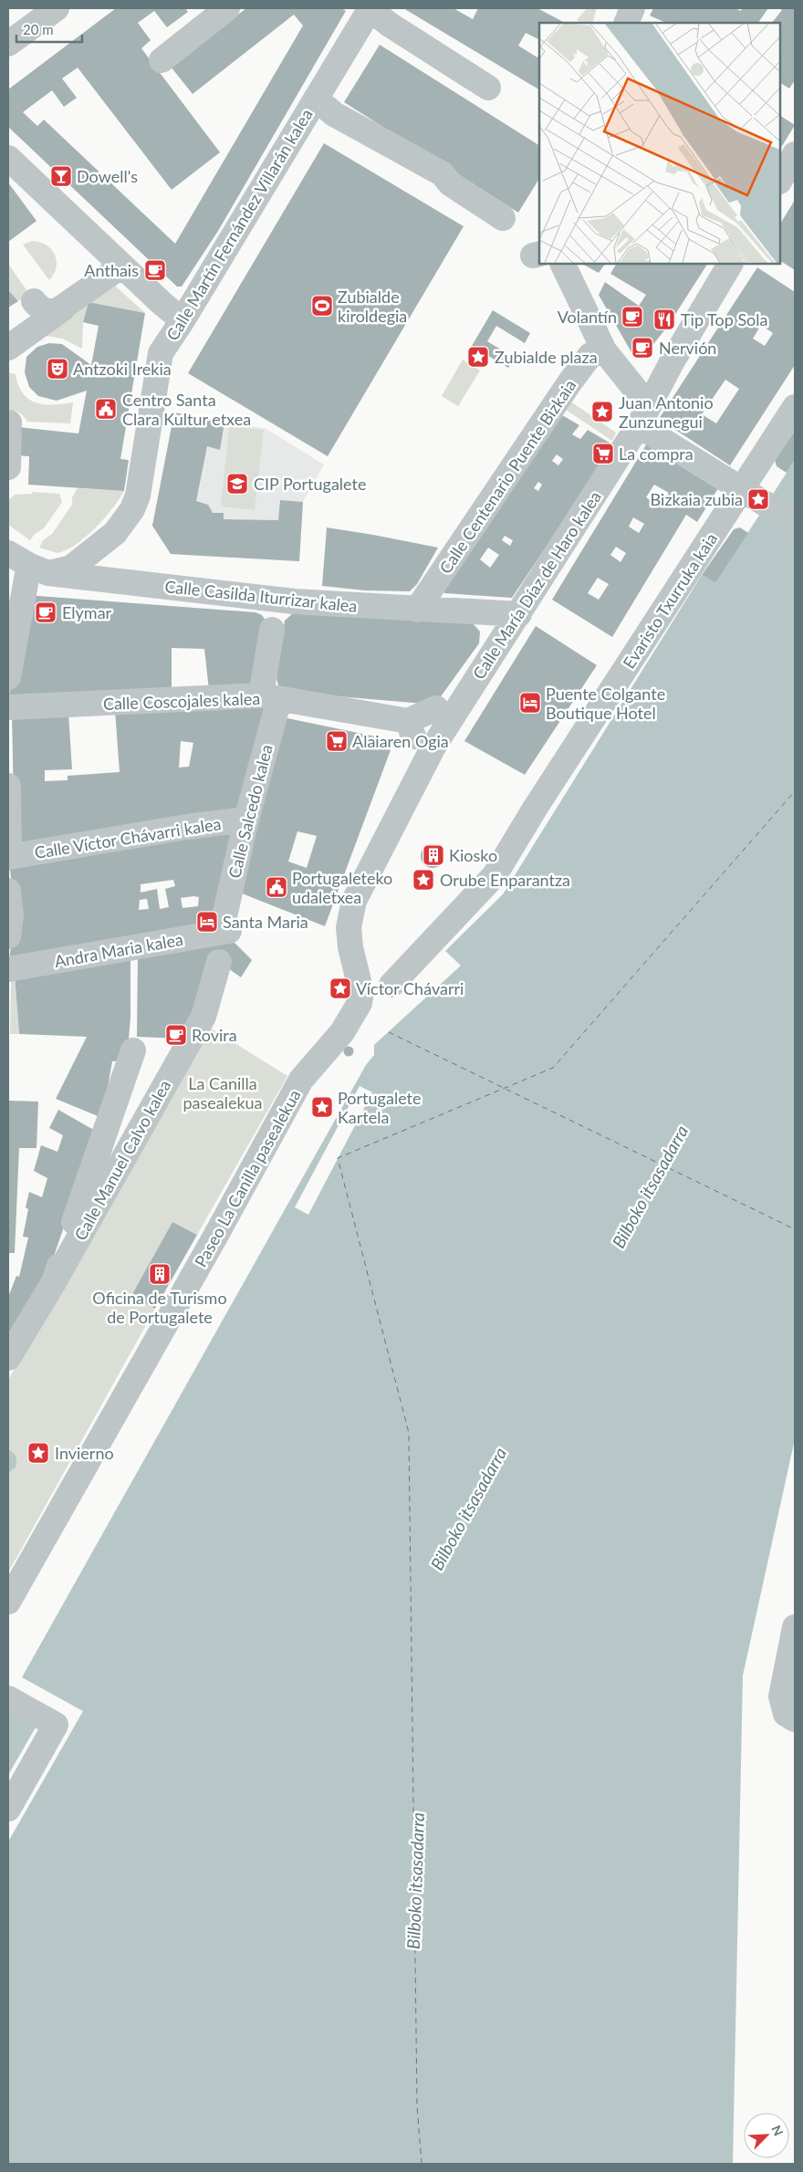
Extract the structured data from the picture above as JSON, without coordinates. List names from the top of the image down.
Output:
{
  "streets": {
    "street": [
      "Calle Martín Fernández Villarán kalea",
      "Calle Centenario Puente Bizkaia",
      "Calle María Díaz de Haro kalea",
      "Calle Casilda Iturrizar kalea",
      "Evaristo Txurruka kaia",
      "Calle Coscojales kalea",
      "Calle Salcedo kalea",
      "Calle Víctor Chávarri kalea",
      "Andra Maria kalea",
      "Calle Manuel Calvo kalea",
      "Paseo La Canilla pasealekua"
    ]
  },
  "crossings": [
    ["Calle Martín Fernández Villarán kalea", "Calle Casilda Iturrizar kalea"],
    ["Calle Centenario Puente Bizkaia", "Calle Casilda Iturrizar kalea"],
    ["Calle María Díaz de Haro kalea", "Calle Casilda Iturrizar kalea"],
    ["Calle María Díaz de Haro kalea", "Calle Coscojales kalea"],
    ["Calle María Díaz de Haro kalea", "Paseo La Canilla pasealekua"],
    ["Calle Coscojales kalea", "Calle Salcedo kalea"],
    ["Calle Coscojales kalea", "Paseo La Canilla pasealekua"],
    ["Calle Salcedo kalea", "Calle Víctor Chávarri kalea"],
    ["Calle Salcedo kalea", "Andra Maria kalea"]
  ],
  "water": ["Bilboko itsasadarra"],
  "parks": ["La Canilla pasealekua"],
  "places": {
    "bar": ["Dowell's"],
    "cafe": [
      "Anthais",
      "Volantín",
      "Nervión",
      "Elymar",
      "Rovira"
    ],
    "sports": ["Zubialde kiroldegia"],
    "restaurant": ["Tip Top Sola"],
    "place": [
      "Zubialde plaza",
      "Juan Antonio Zunzunegui",
      "Bizkaia zubia",
      "Orube Enparantza",
      "Víctor Chávarri",
      "Portugalete Kartela",
      "Invierno"
    ],
    "theatre": ["Antzoki Irekia"],
    "public building": ["Centro Santa Clara Kultur etxea", "Portugaleteko udaletxea"],
    "supermarket": ["La compra", "Alaiaren Ogia"],
    "school or university": ["CIP Portugalete"],
    "hotel": ["Puente Colgante Boutique Hotel", "Santa Maria"],
    "building": ["Kiosko", "Oficina de Turismo de Portugalete"]
  },
  "scale_bar": "20 m",
  "north": "top right"
}
